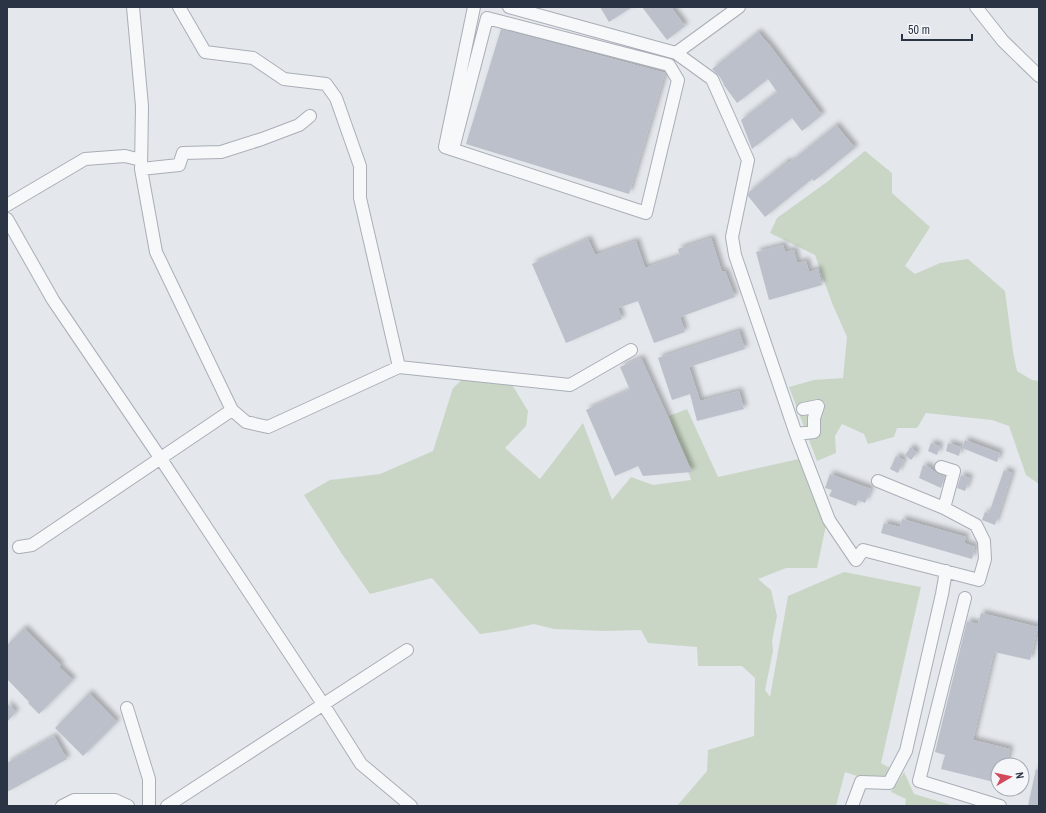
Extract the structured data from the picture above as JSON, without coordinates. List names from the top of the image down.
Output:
{
  "scale_bar": "50 m",
  "north": "right"
}
